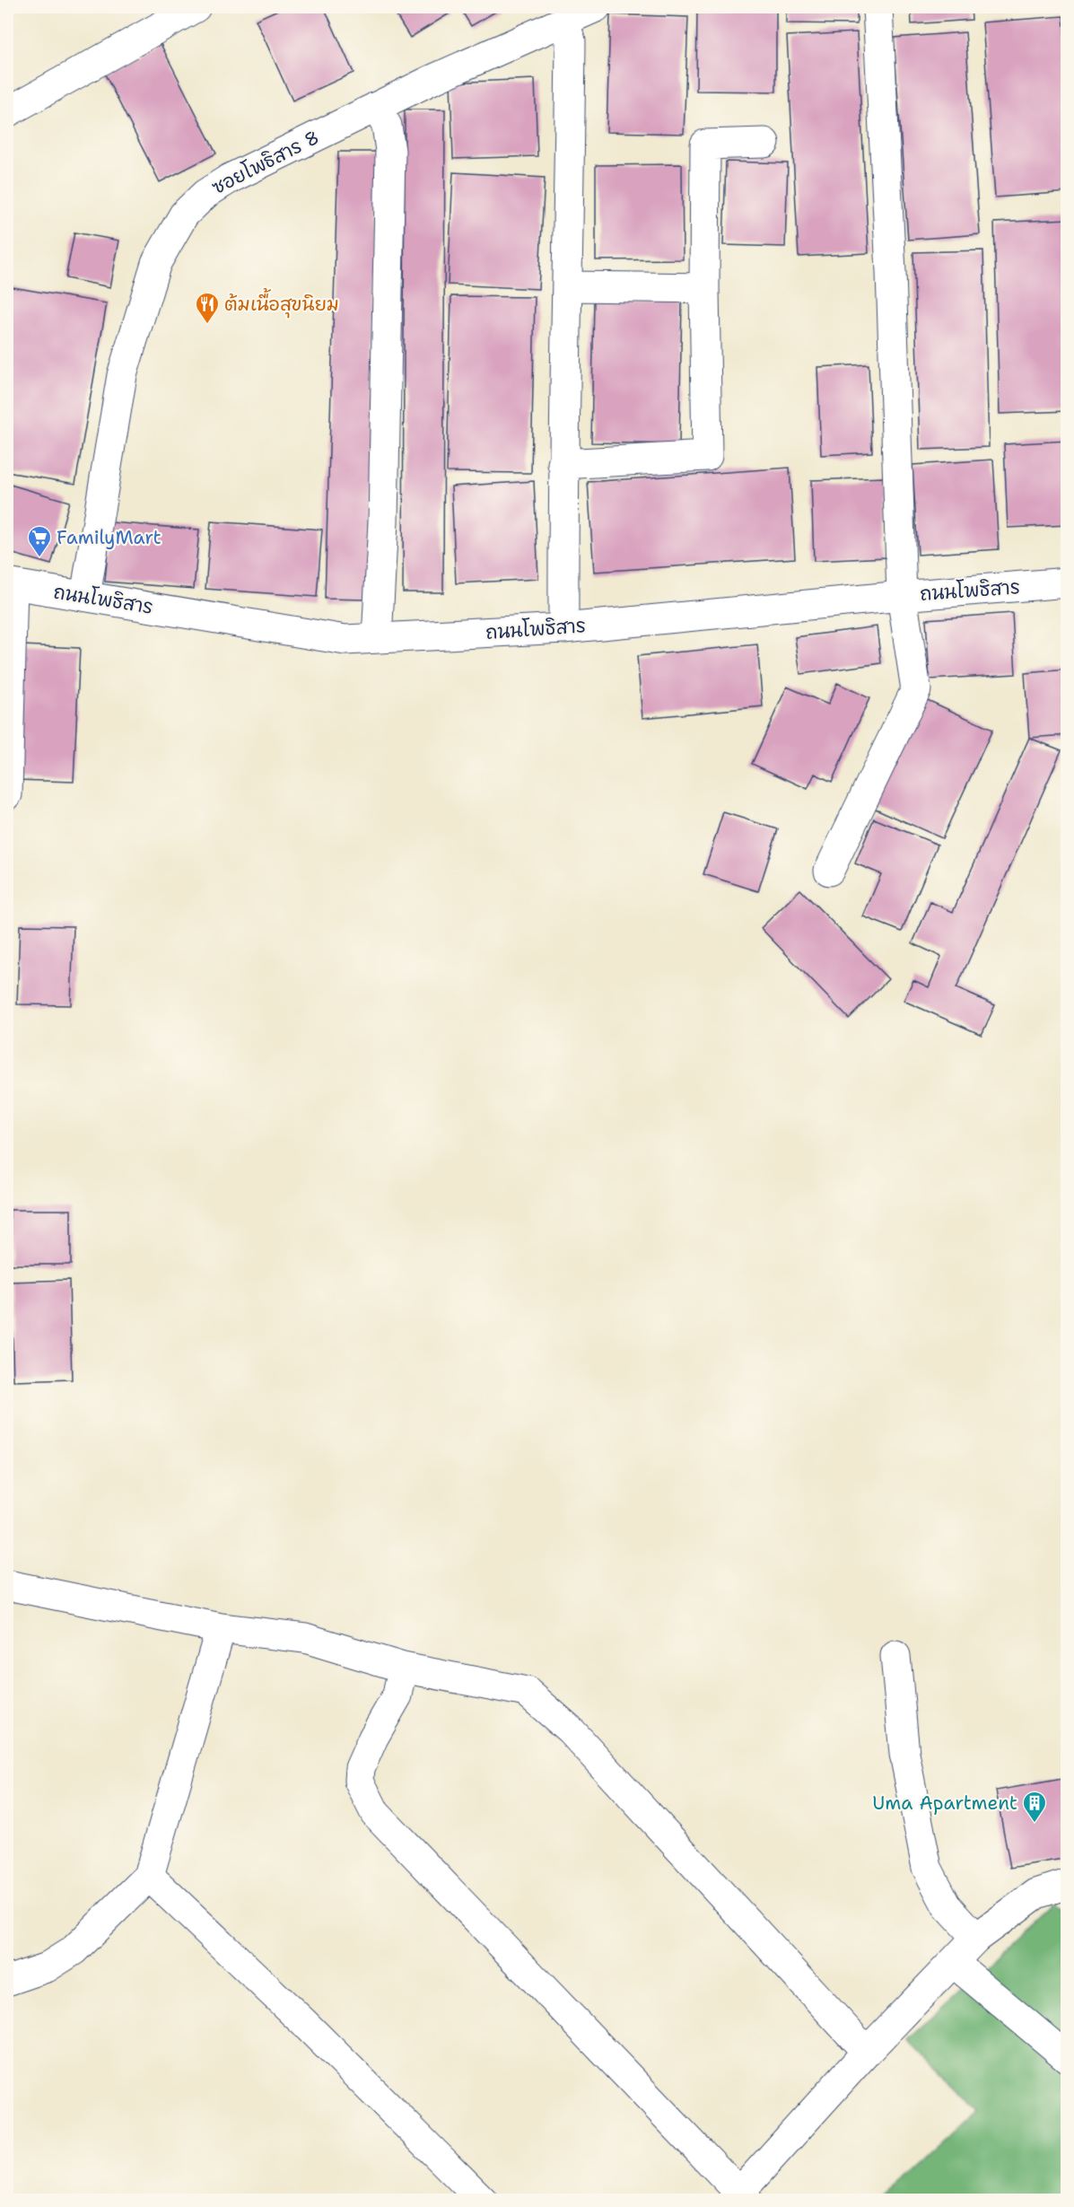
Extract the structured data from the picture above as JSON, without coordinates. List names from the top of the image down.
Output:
{
  "streets": {
    "street": ["ซอยโพธิสาร 8", "ถนนโพธิสาร"]
  },
  "crossings": [
    ["ซอยโพธิสาร 8", "ถนนโพธิสาร"]
  ],
  "places": {
    "restaurant": ["ต้มเนื้อสุขนิยม"],
    "supermarket": ["FamilyMart"],
    "building": ["Uma Apartment"]
  }
}
